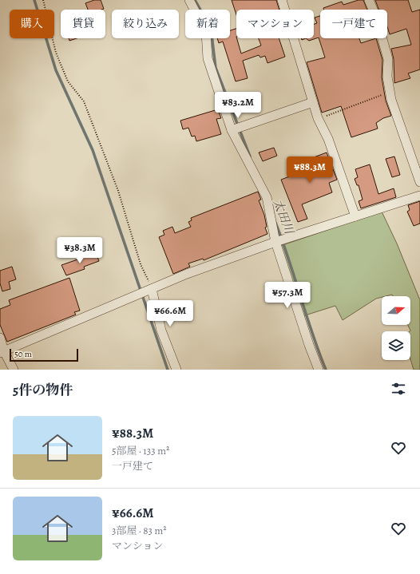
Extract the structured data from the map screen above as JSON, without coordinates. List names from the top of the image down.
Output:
{
  "water": ["太田川"],
  "scale_bar": "50 m",
  "north": "right",
  "page": {
    "chip": [
      "購入",
      "賃貸",
      "絞り込み",
      "新着",
      "マンション",
      "一戸建て"
    ],
    "price": [
      "¥83.2M",
      "¥88.3M",
      "¥38.3M",
      "¥57.3M",
      "¥66.6M"
    ],
    "scale": "50 m",
    "heading": "5件の物件",
    "list": [
      {
        "name": "¥88.3M",
        "note": "5部屋 · 133 m² · 一戸建て"
      },
      {
        "name": "¥66.6M",
        "note": "3部屋 · 83 m² · マンション"
      }
    ]
  }
}
